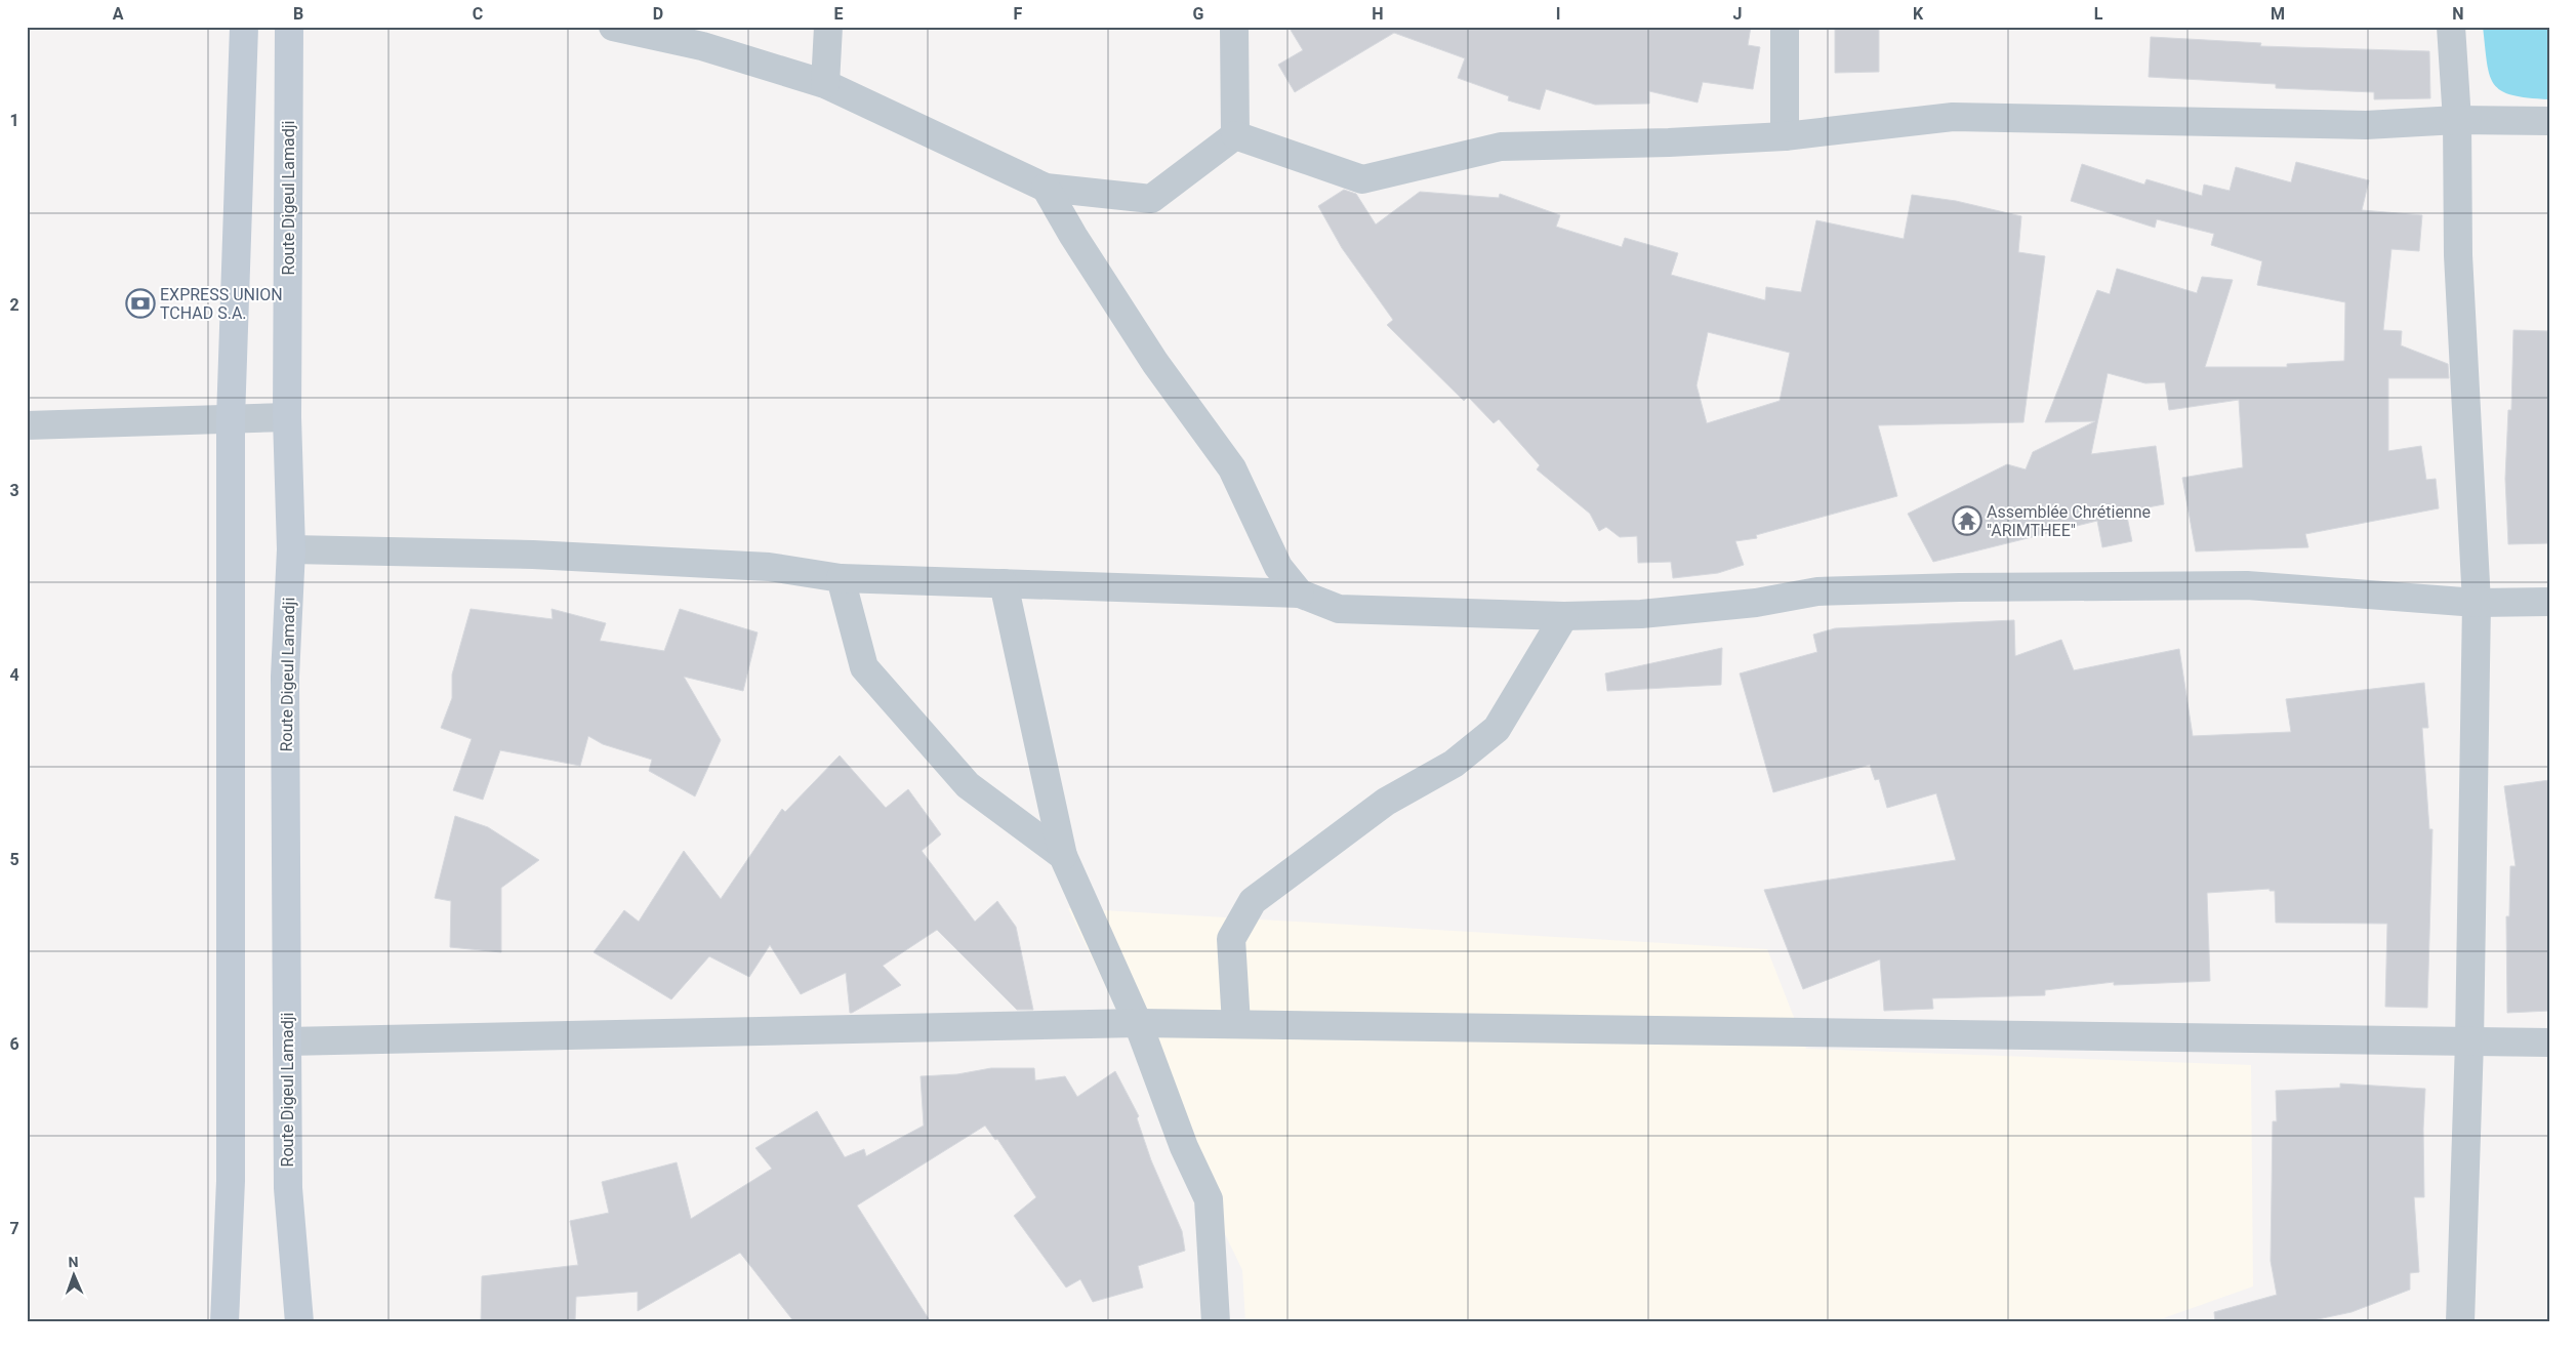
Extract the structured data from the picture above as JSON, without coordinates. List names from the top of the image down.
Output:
{
  "streets": {
    "main road": ["Route Digeul Lamadji"]
  },
  "places": {
    "bank": ["EXPRESS UNION TCHAD S.A."],
    "temple": ["Assemblée Chrétienne \"ARIMTHEE\""]
  },
  "north": "top",
  "grid": {
    "columns": [
      "A",
      "B",
      "C",
      "D",
      "E",
      "F",
      "G",
      "H",
      "I",
      "J",
      "K",
      "L",
      "M",
      "N"
    ],
    "rows": [
      "1",
      "2",
      "3",
      "4",
      "5",
      "6",
      "7"
    ]
  }
}
